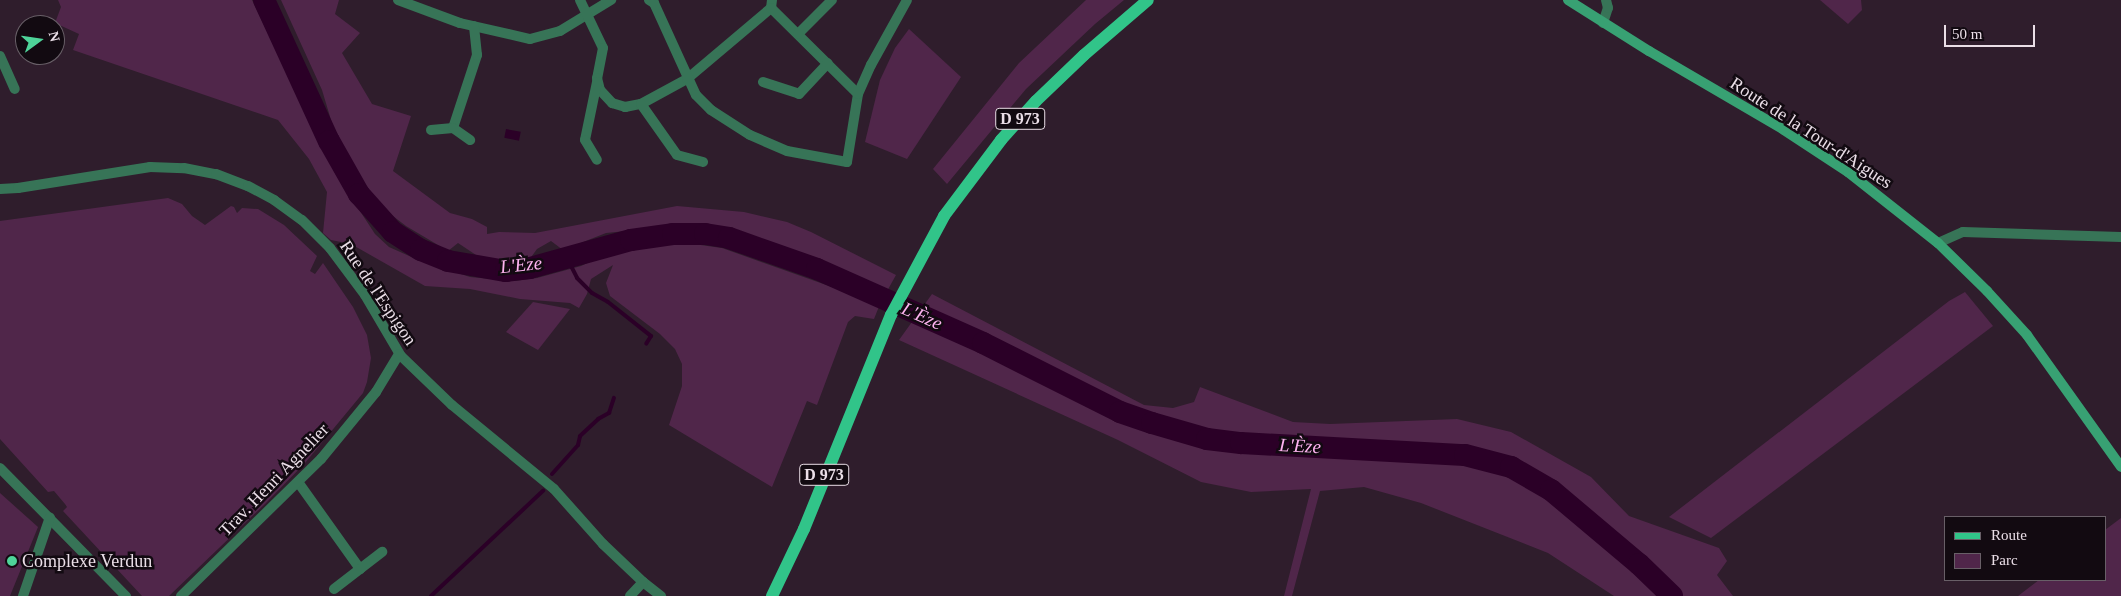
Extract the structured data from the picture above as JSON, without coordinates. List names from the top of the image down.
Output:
{
  "streets": {
    "main road": ["D 973", "Route de la Tour-d'Aigues"],
    "street": ["Rue de l'Espigon", "Trav. Henri Agnelier"]
  },
  "crossings": [
    ["Rue de l'Espigon", "Trav. Henri Agnelier"]
  ],
  "water": ["L'Èze"],
  "places": ["Complexe Verdun"],
  "legend": ["Route", "Parc"],
  "scale_bar": "50 m",
  "north": "right"
}
